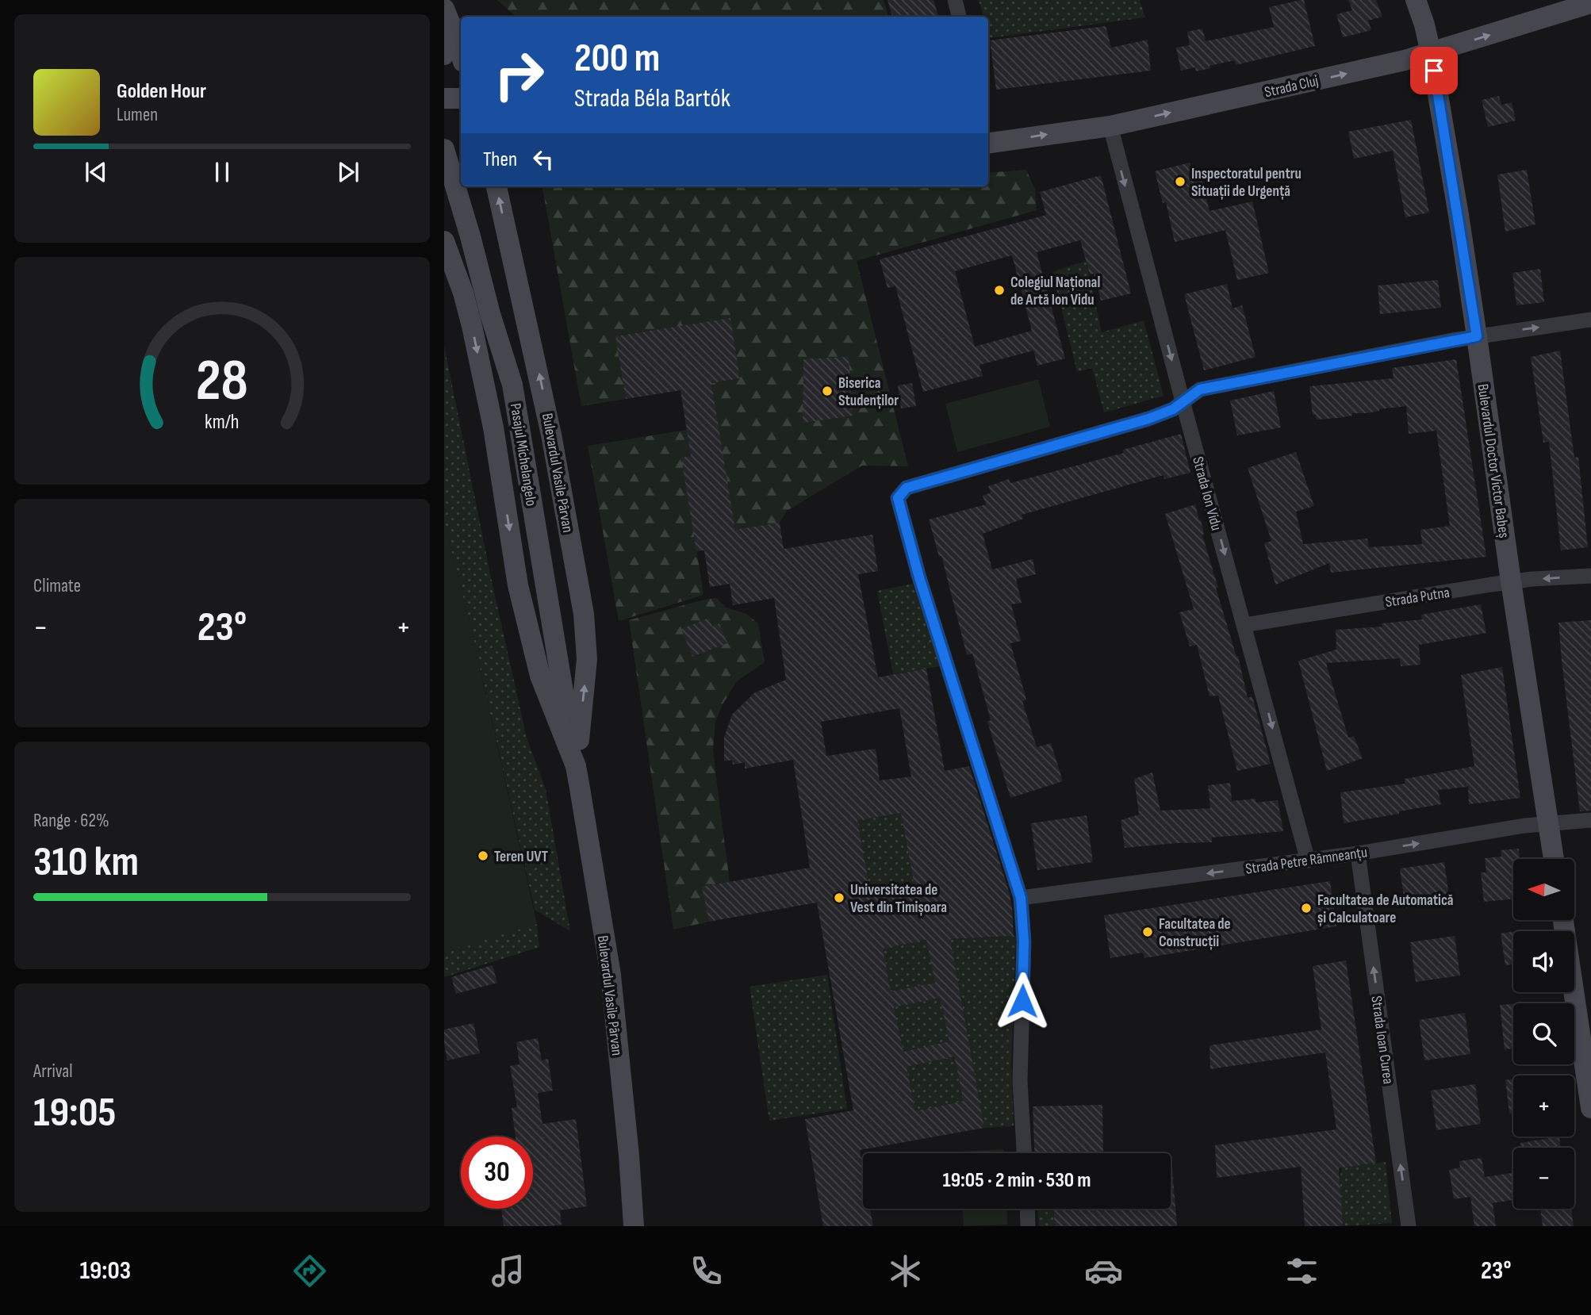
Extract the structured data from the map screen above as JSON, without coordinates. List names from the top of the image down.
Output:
{
  "streets": {
    "main road": [
      "Strada Cluj",
      "Pasajul Michelangelo",
      "Bulevardul Doctor Victor Babeș",
      "Bulevardul Vasile Pârvan"
    ],
    "street": [
      "Strada Ion Vidu",
      "Strada Putna",
      "Strada Petre Râmneanțu",
      "Strada Ioan Curea"
    ]
  },
  "crossings": [
    ["Strada Cluj", "Bulevardul Doctor Victor Babeș"],
    ["Strada Cluj", "Strada Ion Vidu"],
    ["Pasajul Michelangelo", "Bulevardul Vasile Pârvan"],
    ["Bulevardul Doctor Victor Babeș", "Strada Putna"],
    ["Bulevardul Doctor Victor Babeș", "Strada Petre Râmneanțu"],
    ["Strada Ion Vidu", "Strada Putna"],
    ["Strada Ion Vidu", "Strada Petre Râmneanțu"],
    ["Strada Petre Râmneanțu", "Strada Ioan Curea"]
  ],
  "one_way": ["Strada Cluj", "Strada Ion Vidu", "Strada Ioan Curea"],
  "places": [
    "Inspectoratul pentru Situații de Urgență",
    "Colegiul Național de Artă Ion Vidu",
    "Biserica Studenților",
    "Teren UVT",
    "Universitatea de Vest din Timișoara",
    "Facultatea de Automatică și Calculatoare",
    "Facultatea de Construcții"
  ],
  "north": "left",
  "page": {
    "turn": ["200 m", "Strada Béla Bartók"],
    "song": ["Golden Hour", "Lumen"],
    "then": "Then",
    "tile": [
      "Climate",
      ["Range · 62%", "310 km"],
      ["Arrival", "19:05"]
    ],
    "heat": ["−", "23°", "+"],
    "map_buttons": ["+", "−"],
    "limit": "30",
    "trip": "19:05 · 2 min · 530 m",
    "tabs": ["19:03", "23°"],
    "gauge": ["28", "km/h"]
  }
}
